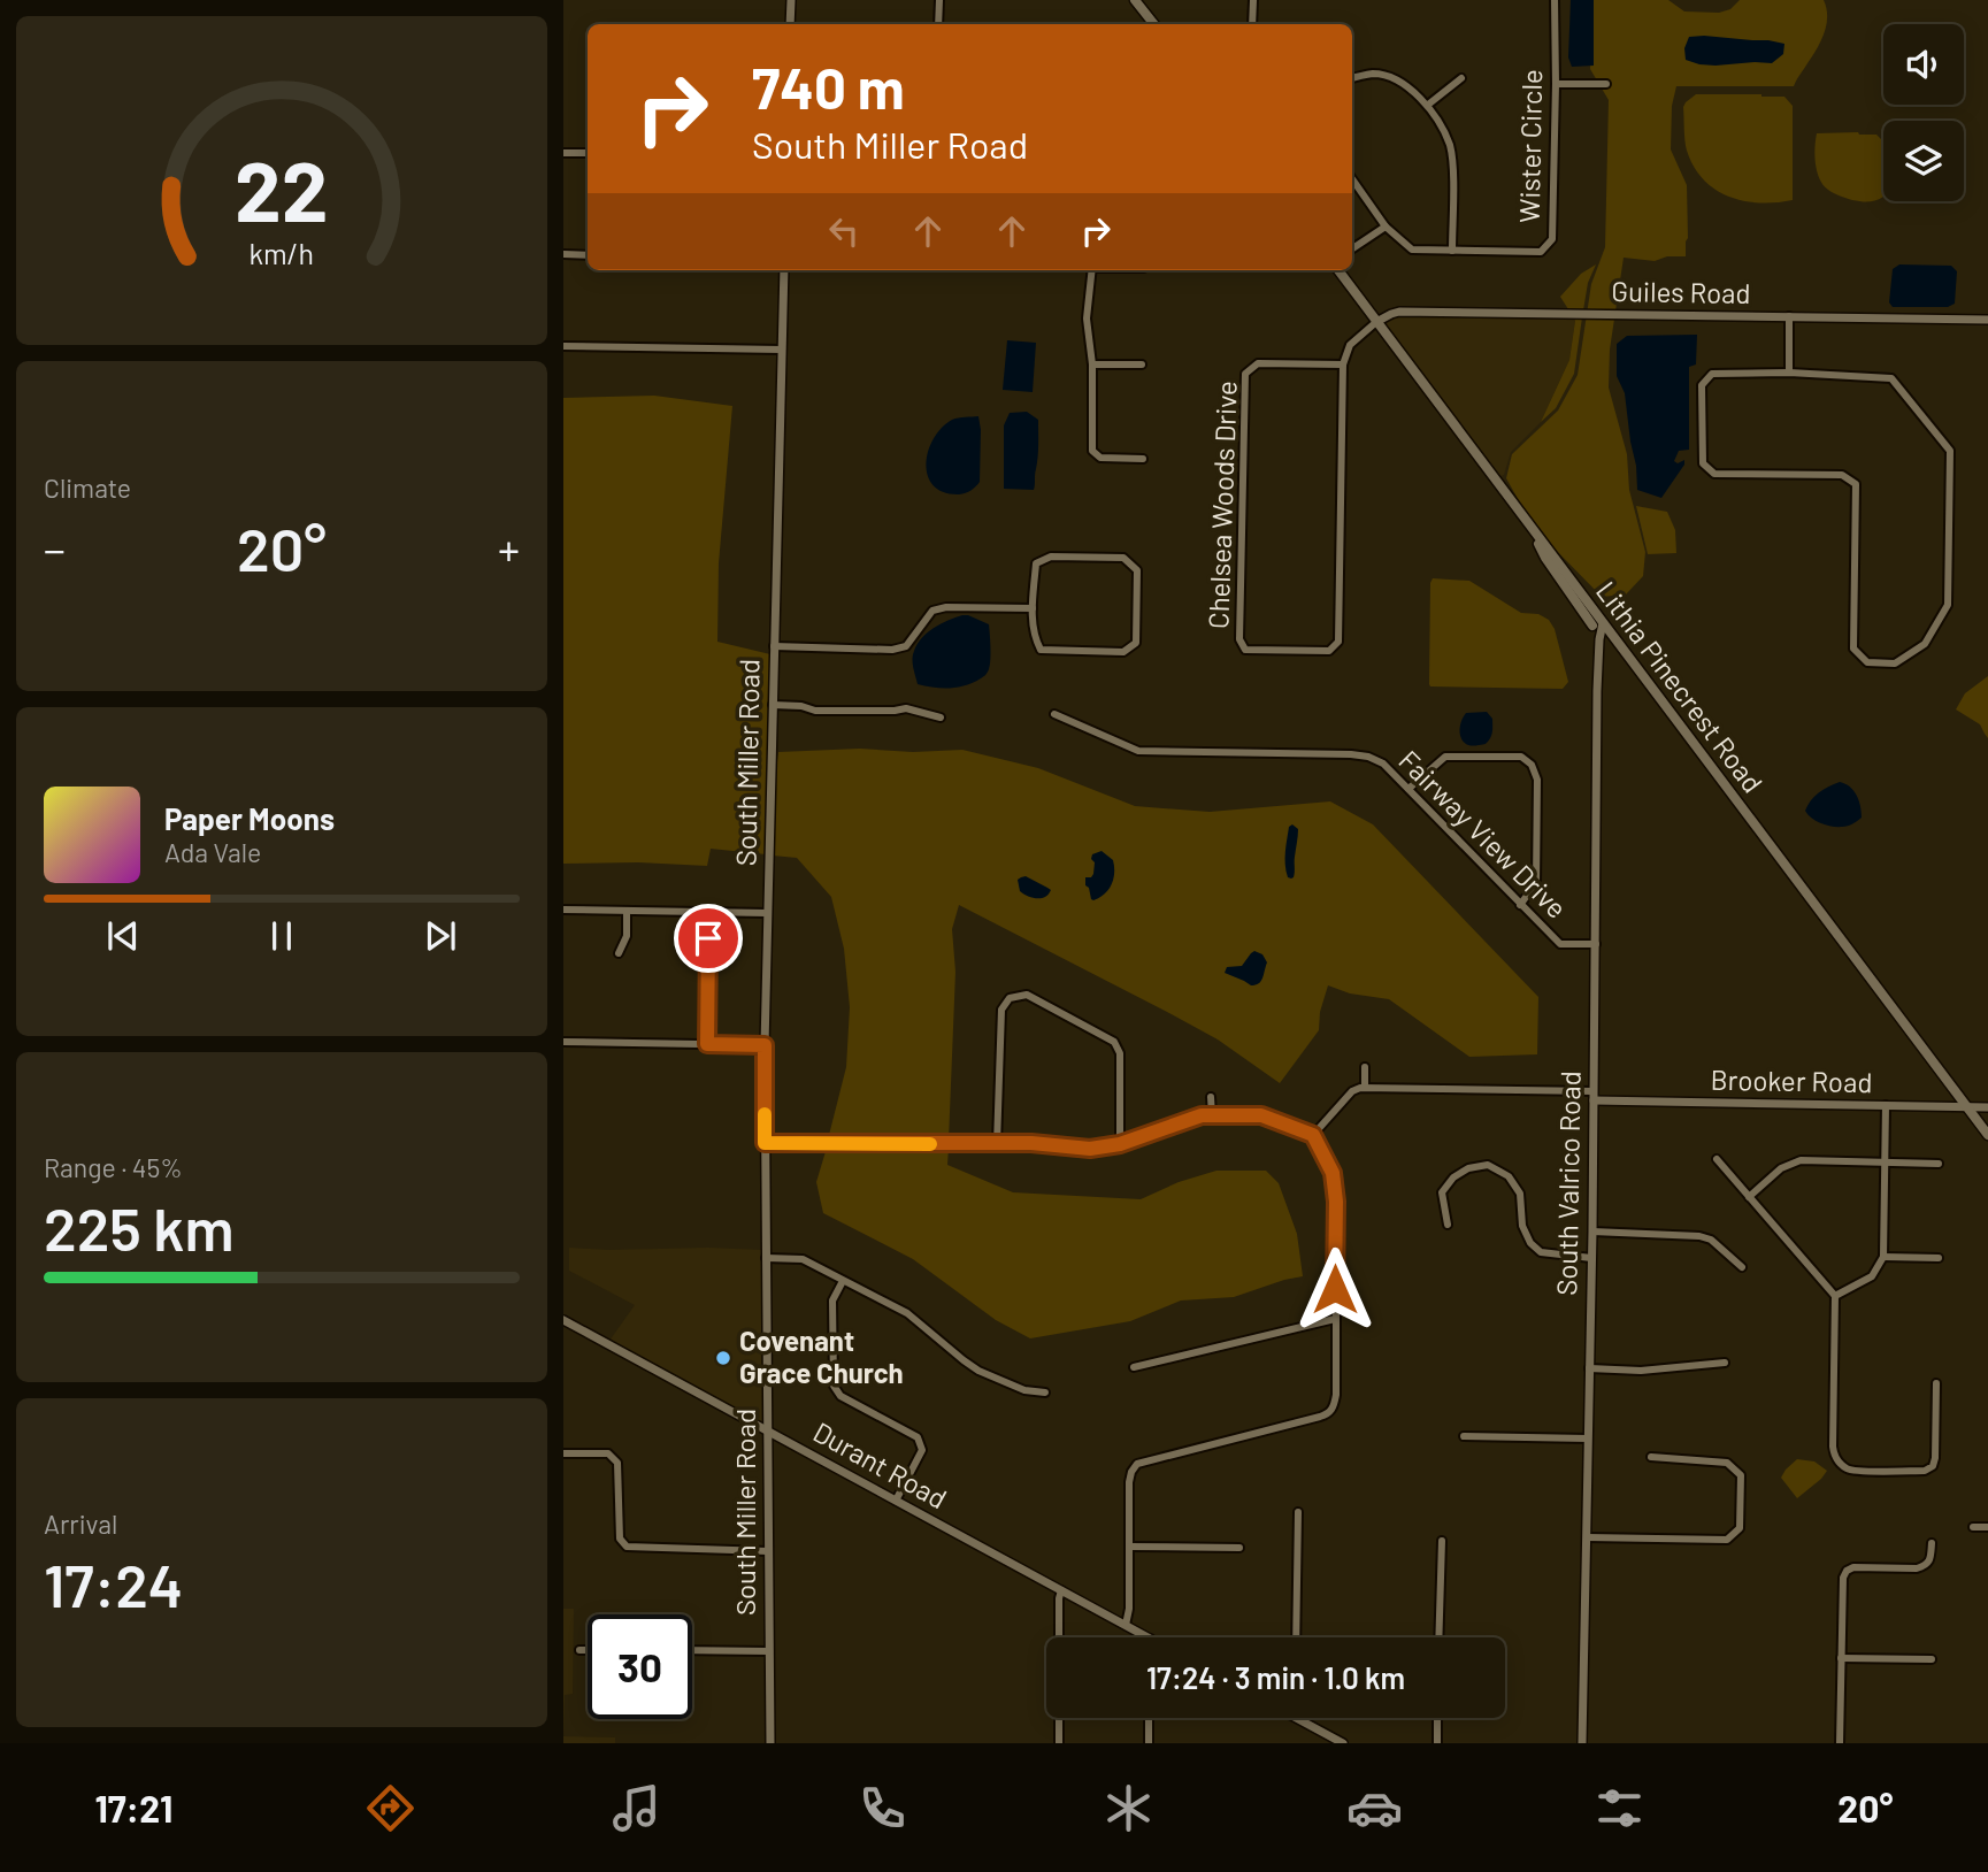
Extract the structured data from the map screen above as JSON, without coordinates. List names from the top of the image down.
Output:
{
  "streets": {
    "main road": ["Lithia Pinecrest Road"],
    "street": [
      "Wister Circle",
      "Guiles Road",
      "Chelsea Woods Drive",
      "South Miller Road",
      "Fairway View Drive",
      "Brooker Road",
      "South Valrico Road",
      "Durant Road"
    ]
  },
  "crossings": [
    ["Guiles Road", "Lithia Pinecrest Road"],
    ["Lithia Pinecrest Road", "Brooker Road"],
    ["Lithia Pinecrest Road", "South Valrico Road"],
    ["South Miller Road", "Durant Road"],
    ["Fairway View Drive", "South Valrico Road"],
    ["Brooker Road", "South Valrico Road"]
  ],
  "places": ["Covenant Grace Church"],
  "page": {
    "turn": ["740 m", "South Miller Road"],
    "tile": [
      "Climate",
      ["Range · 45%", "225 km"],
      ["Arrival", "17:24"]
    ],
    "heat": ["−", "20°", "+"],
    "song": ["Paper Moons", "Ada Vale"],
    "limit": "30",
    "trip": "17:24 · 3 min · 1.0 km",
    "tabs": ["17:21", "20°"],
    "gauge": ["22", "km/h"]
  }
}
